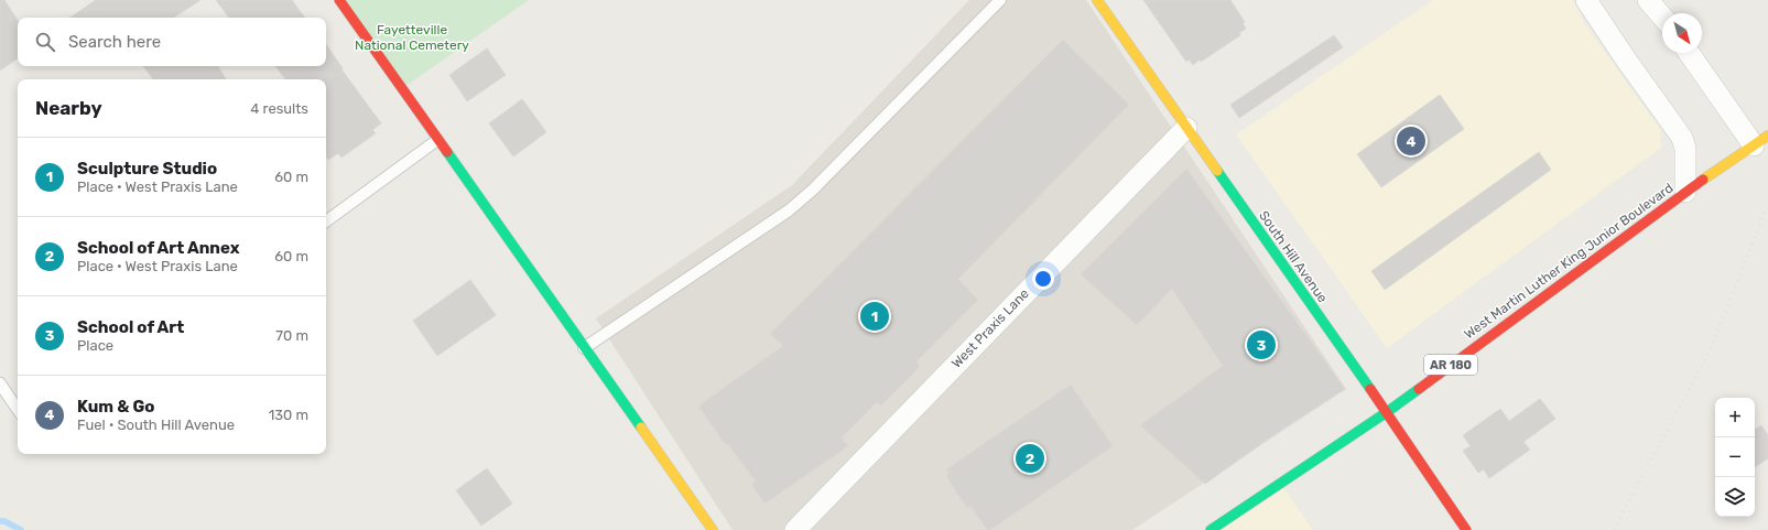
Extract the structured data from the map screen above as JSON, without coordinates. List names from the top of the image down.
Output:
{
  "streets": {
    "street": [
      "South Hill Avenue",
      "West Martin Luther King Junior Boulevard",
      "West Praxis Lane",
      "AR 180"
    ]
  },
  "crossings": [
    ["South Hill Avenue", "West Martin Luther King Junior Boulevard"],
    ["South Hill Avenue", "West Praxis Lane"]
  ],
  "parks": ["Fayetteville National Cemetery"],
  "north": "bottom right",
  "page": {
    "search": "Search here",
    "heading": ["Nearby", "4 results"],
    "pins": [
      "4",
      "1",
      "3",
      "2"
    ],
    "list": [
      {
        "mark": "1",
        "name": "Sculpture Studio",
        "note": "Place · West Praxis Lane",
        "value": "60 m"
      },
      {
        "mark": "2",
        "name": "School of Art Annex",
        "note": "Place · West Praxis Lane",
        "value": "60 m"
      },
      {
        "mark": "3",
        "name": "School of Art",
        "note": "Place",
        "value": "70 m"
      },
      {
        "mark": "4",
        "name": "Kum & Go",
        "note": "Fuel · South Hill Avenue",
        "value": "130 m"
      }
    ],
    "map_buttons": ["+", "−"]
  }
}
